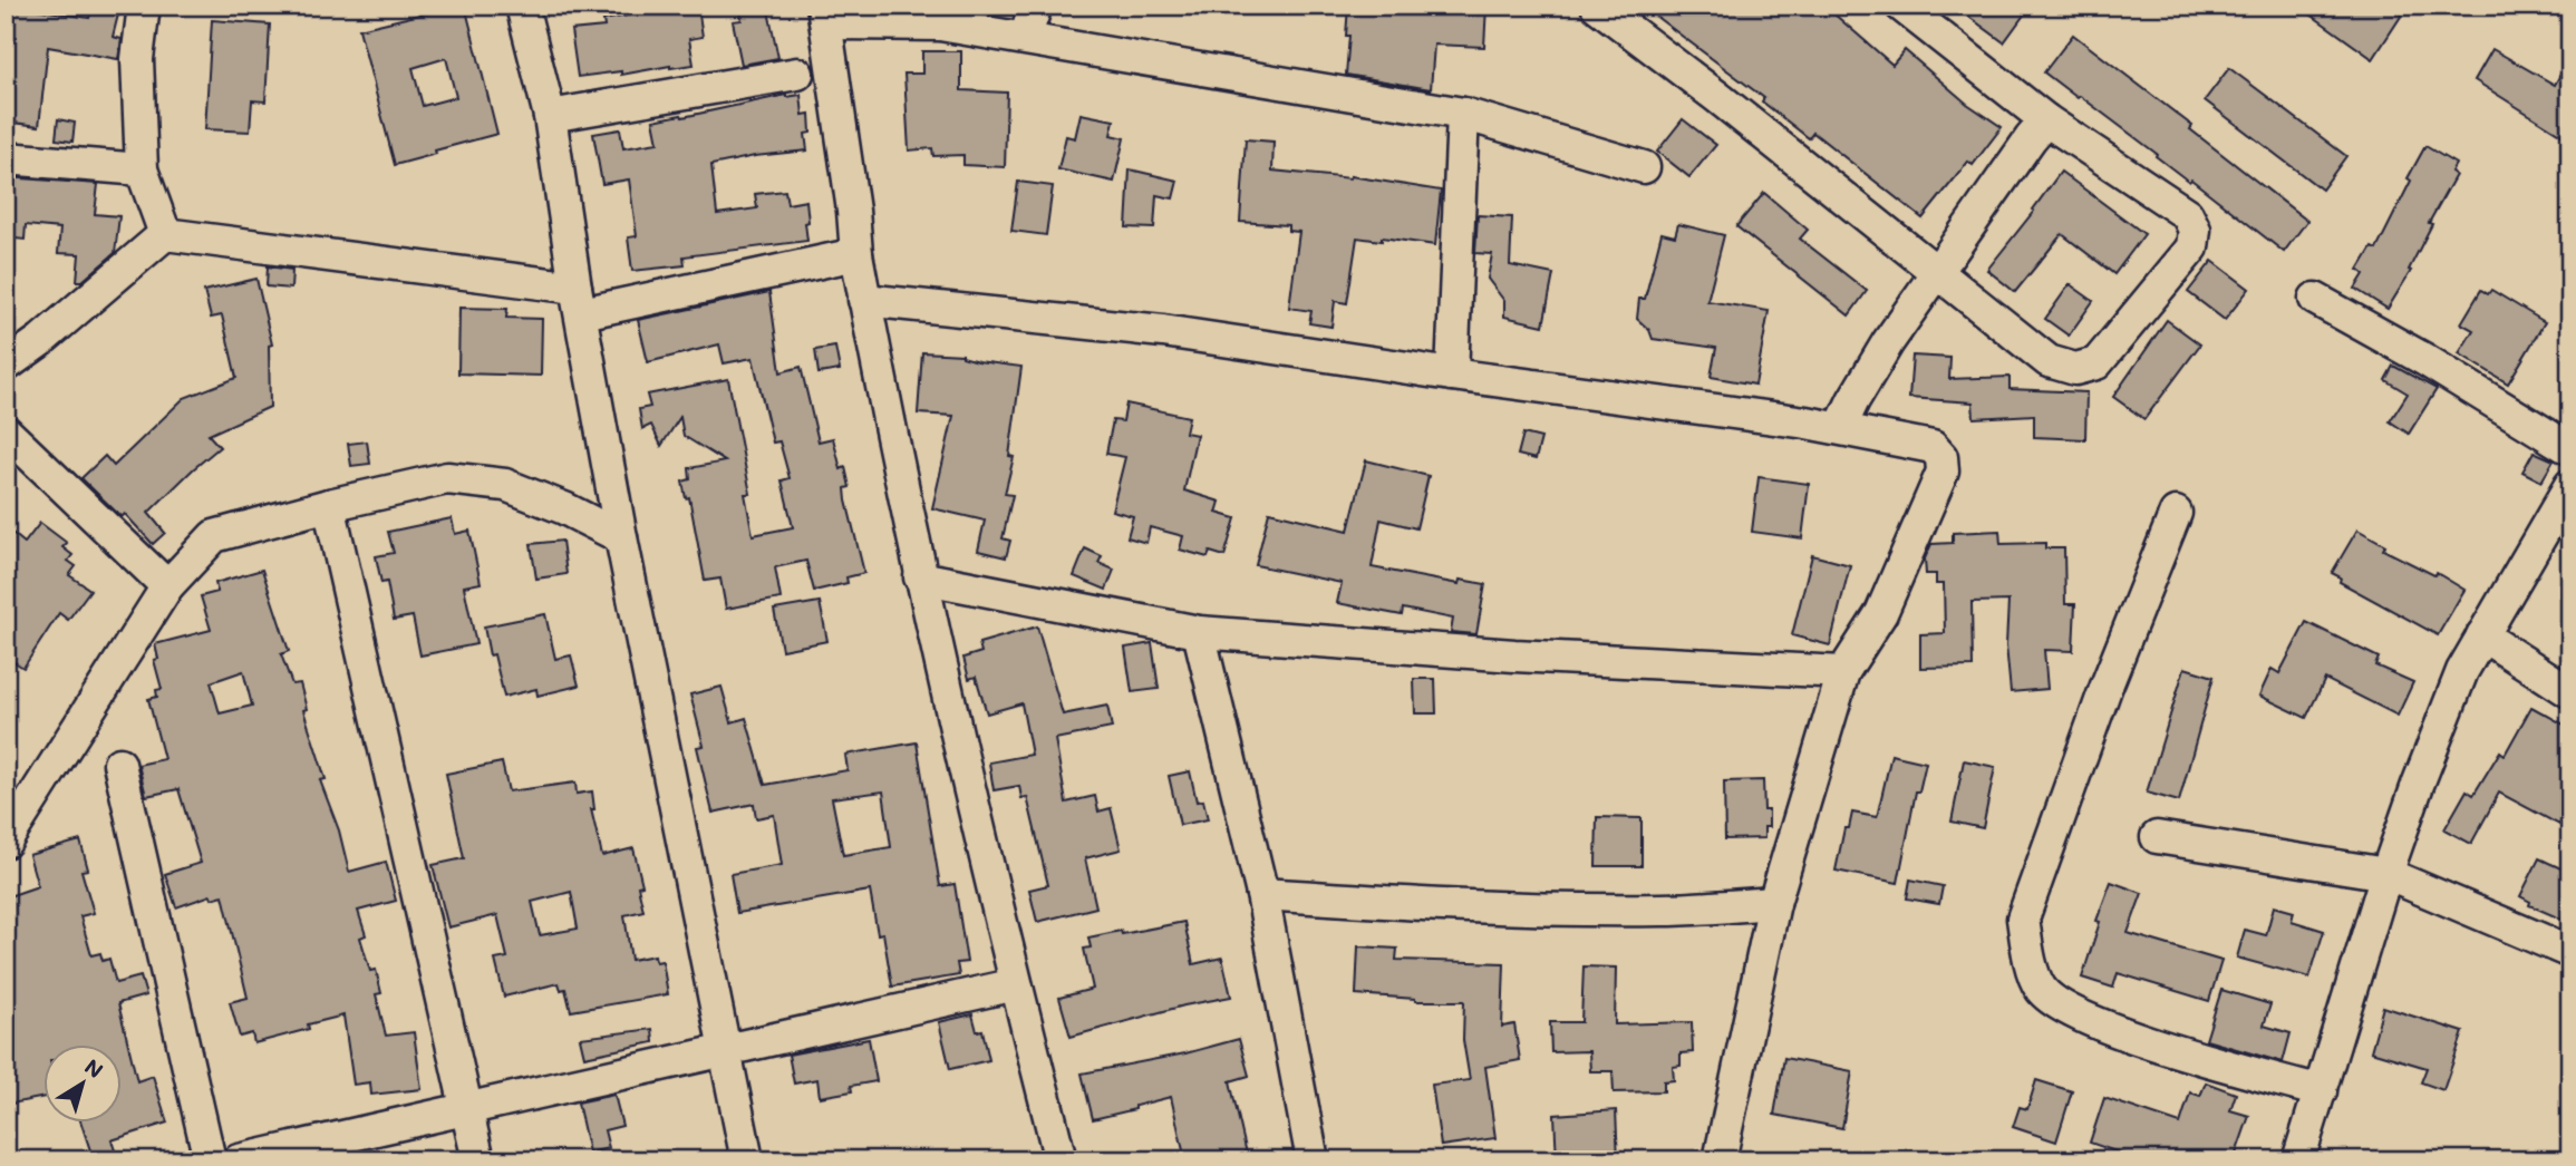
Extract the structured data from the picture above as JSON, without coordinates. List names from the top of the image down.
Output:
{
  "north": "top right"
}
